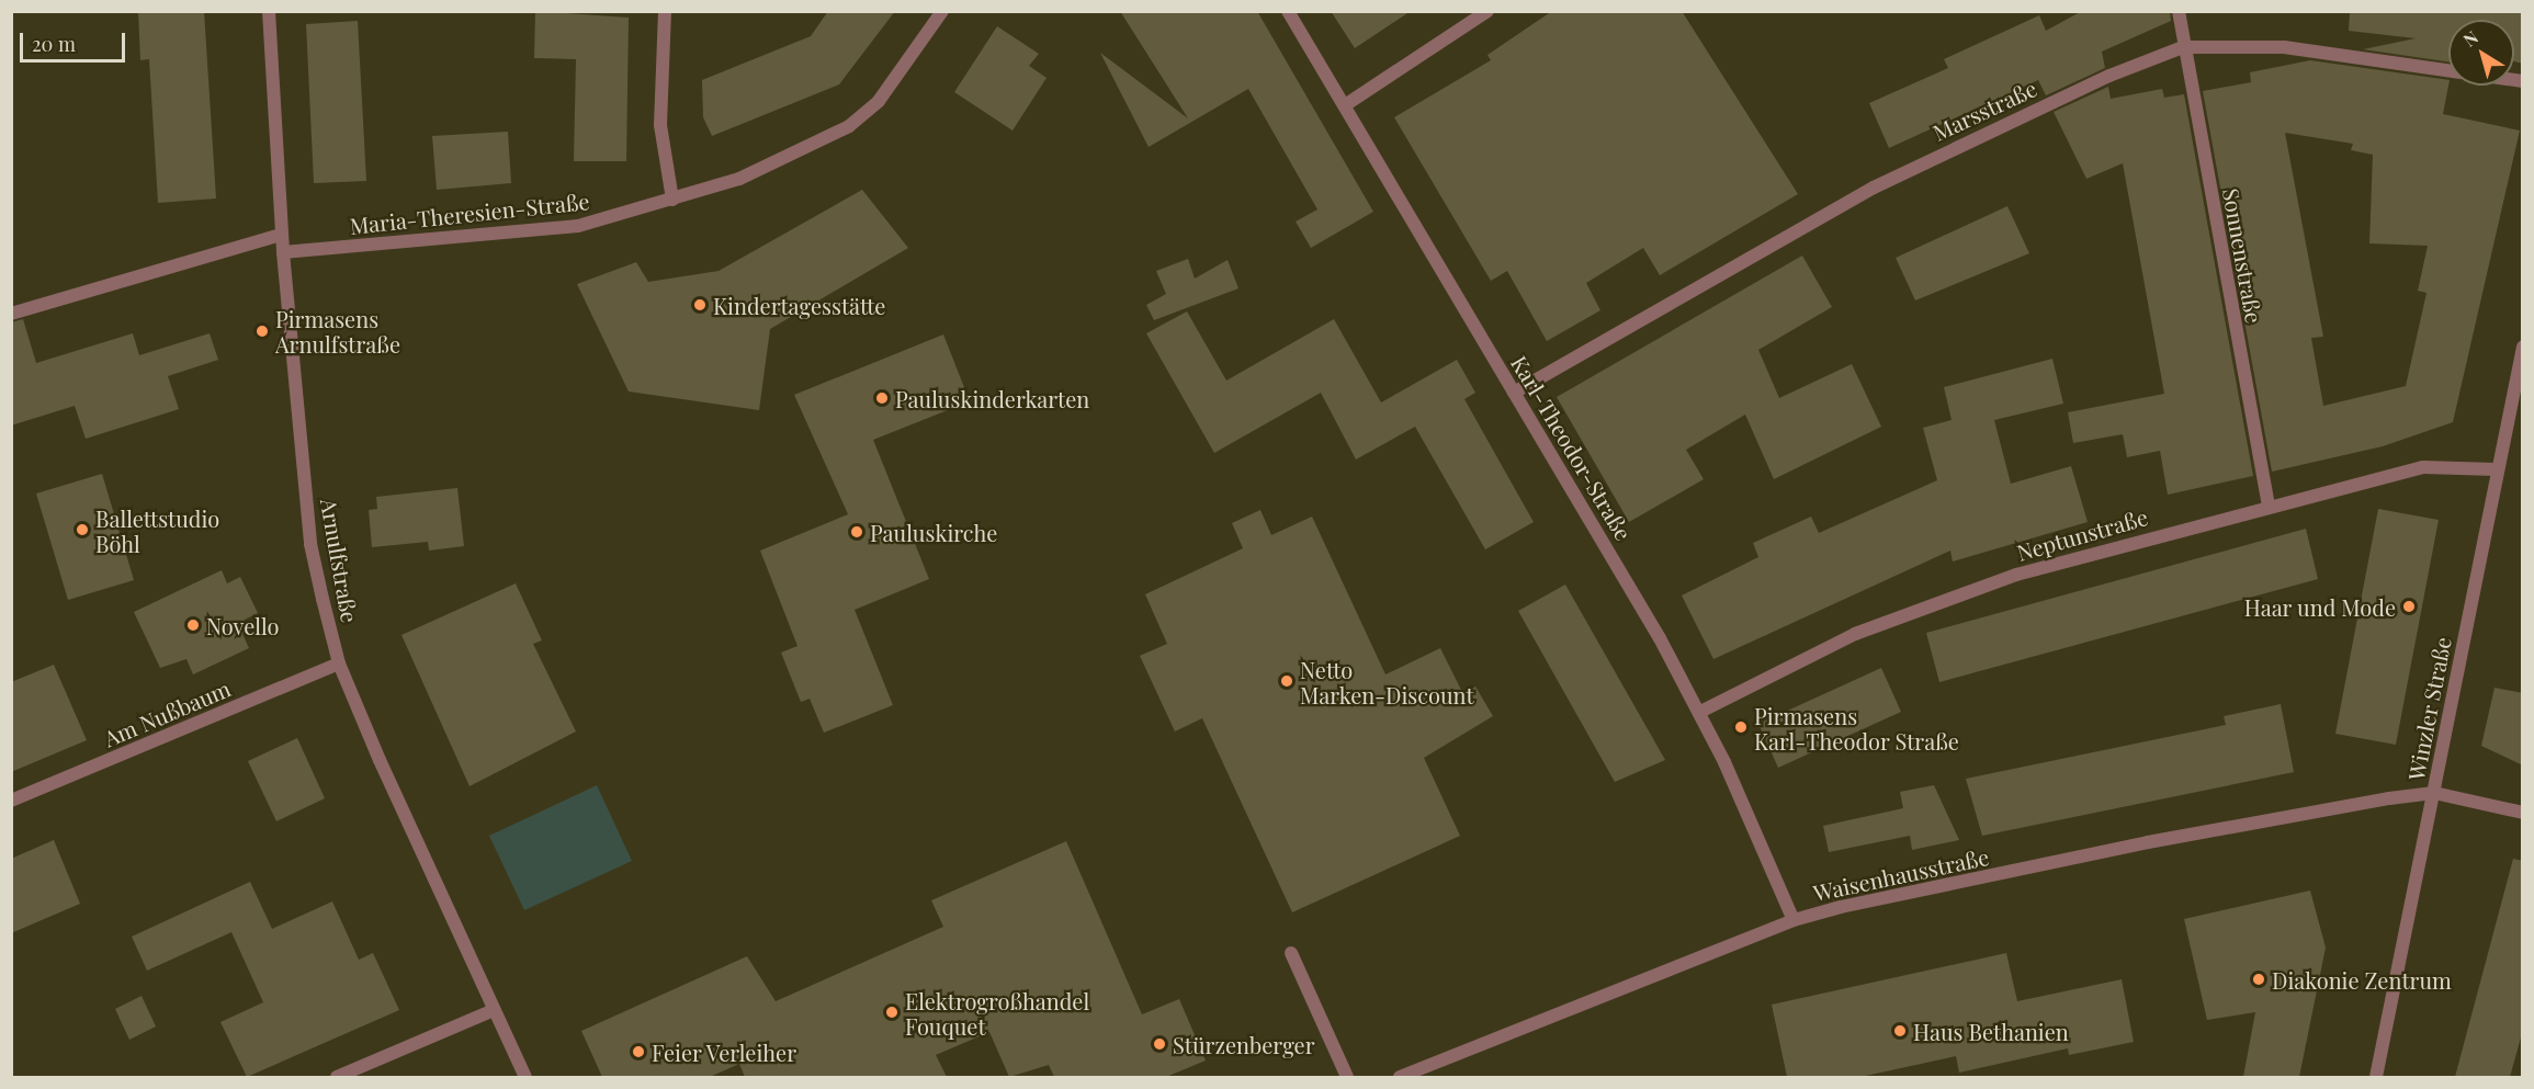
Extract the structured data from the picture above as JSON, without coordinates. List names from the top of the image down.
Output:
{
  "streets": {
    "street": [
      "Marsstraße",
      "Maria-Theresien-Straße",
      "Sonnenstraße",
      "Karl-Theodor-Straße",
      "Neptunstraße",
      "Arnulfstraße",
      "Winzler Straße",
      "Am Nußbaum",
      "Waisenhausstraße"
    ]
  },
  "crossings": [
    ["Marsstraße", "Sonnenstraße"],
    ["Marsstraße", "Karl-Theodor-Straße"],
    ["Maria-Theresien-Straße", "Arnulfstraße"],
    ["Sonnenstraße", "Neptunstraße"],
    ["Karl-Theodor-Straße", "Neptunstraße"],
    ["Karl-Theodor-Straße", "Waisenhausstraße"],
    ["Neptunstraße", "Winzler Straße"],
    ["Arnulfstraße", "Am Nußbaum"],
    ["Winzler Straße", "Waisenhausstraße"]
  ],
  "places": [
    "Kindertagesstätte",
    "Pirmasens Arnulfstraße",
    "Pauluskinderkarten",
    "Ballettstudio Böhl",
    "Pauluskirche",
    "Haar und Mode",
    "Novello",
    "Netto Marken-Discount",
    "Pirmasens Karl-Theodor Straße",
    "Diakonie Zentrum",
    "Elektrogroßhandel Fouquet",
    "Haus Bethanien",
    "Stürzenberger",
    "Feier Verleiher"
  ],
  "scale_bar": "20 m",
  "north": "top left"
}
